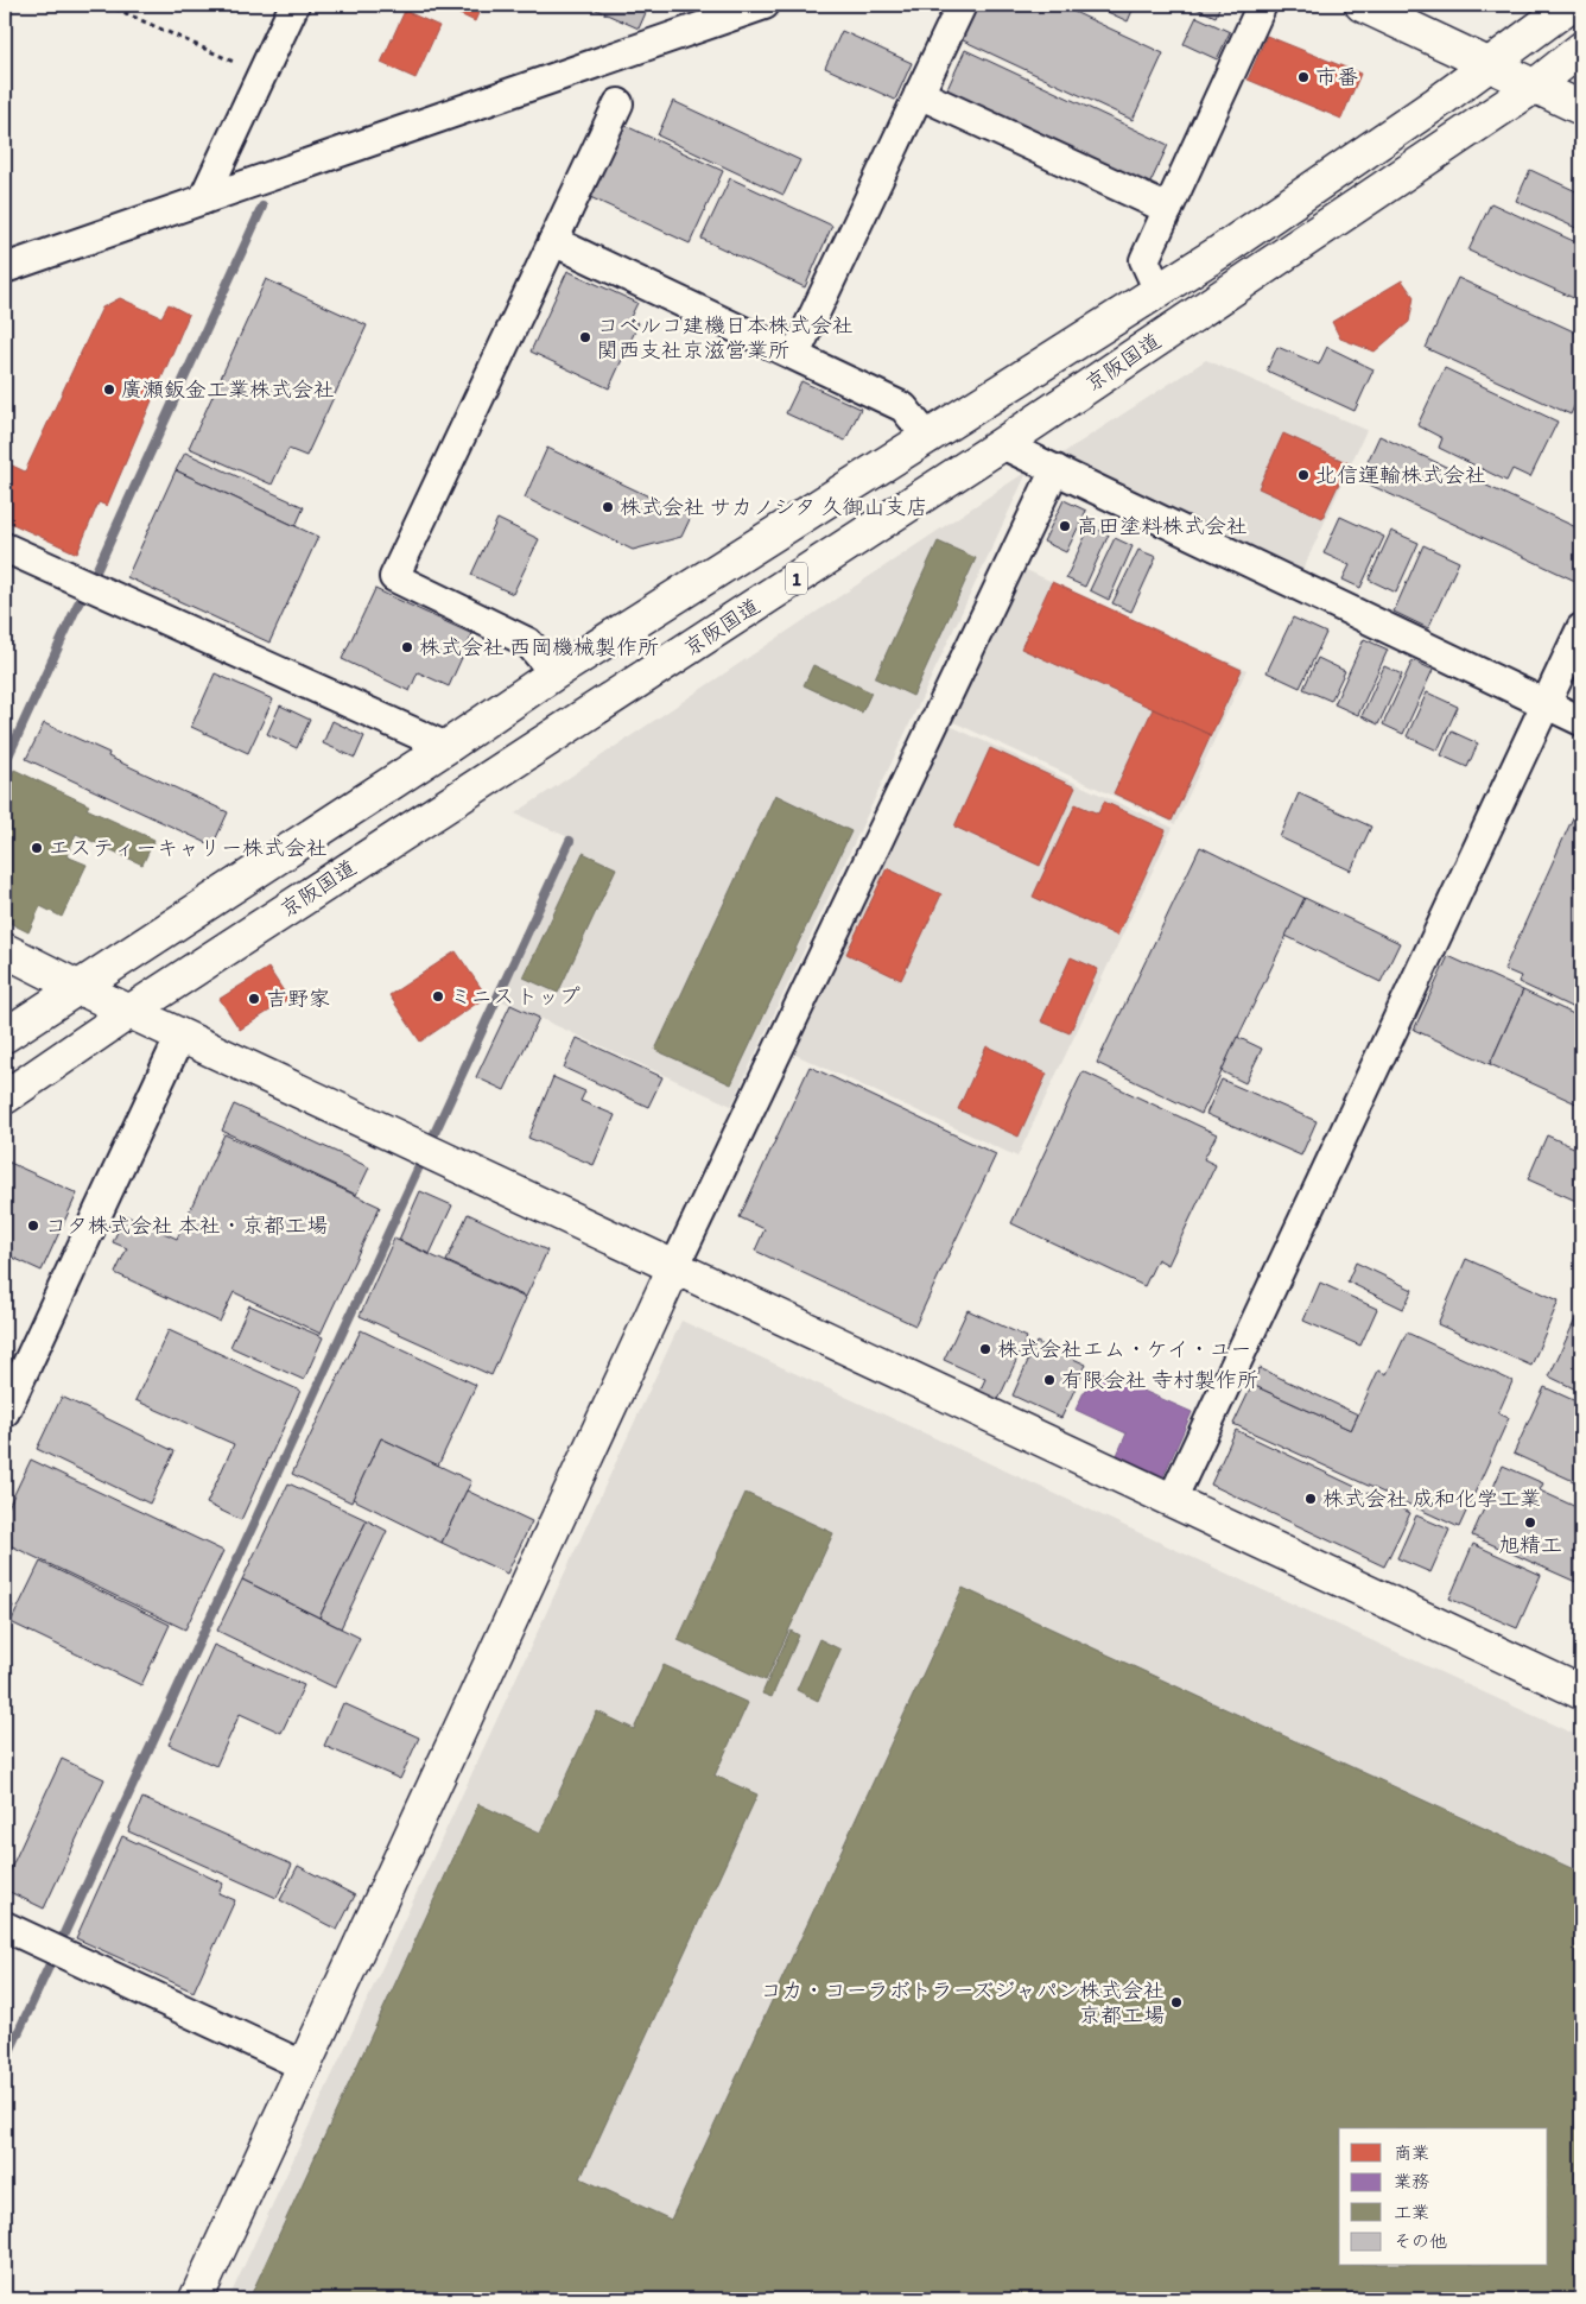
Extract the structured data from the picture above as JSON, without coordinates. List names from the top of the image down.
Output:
{
  "streets": {
    "main road": ["京阪国道", "1"]
  },
  "places": [
    "市番",
    "コベルコ建機日本株式会社 関西支社京滋営業所",
    "廣瀬鈑金工業株式会社",
    "北信運輸株式会社",
    "株式会社 サカノシタ 久御山支店",
    "高田塗料株式会社",
    "株式会社 西岡機械製作所",
    "エスティーキャリー株式会社",
    "ミニストップ",
    "吉野家",
    "コタ株式会社 本社・京都工場",
    "株式会社エム・ケイ・ユー",
    "有限会社 寺村製作所",
    "株式会社 成和化学工業",
    "旭精工",
    "コカ・コーラボトラーズジャパン株式会社 京都工場"
  ],
  "legend": [
    "商業",
    "業務",
    "工業",
    "その他"
  ]
}
